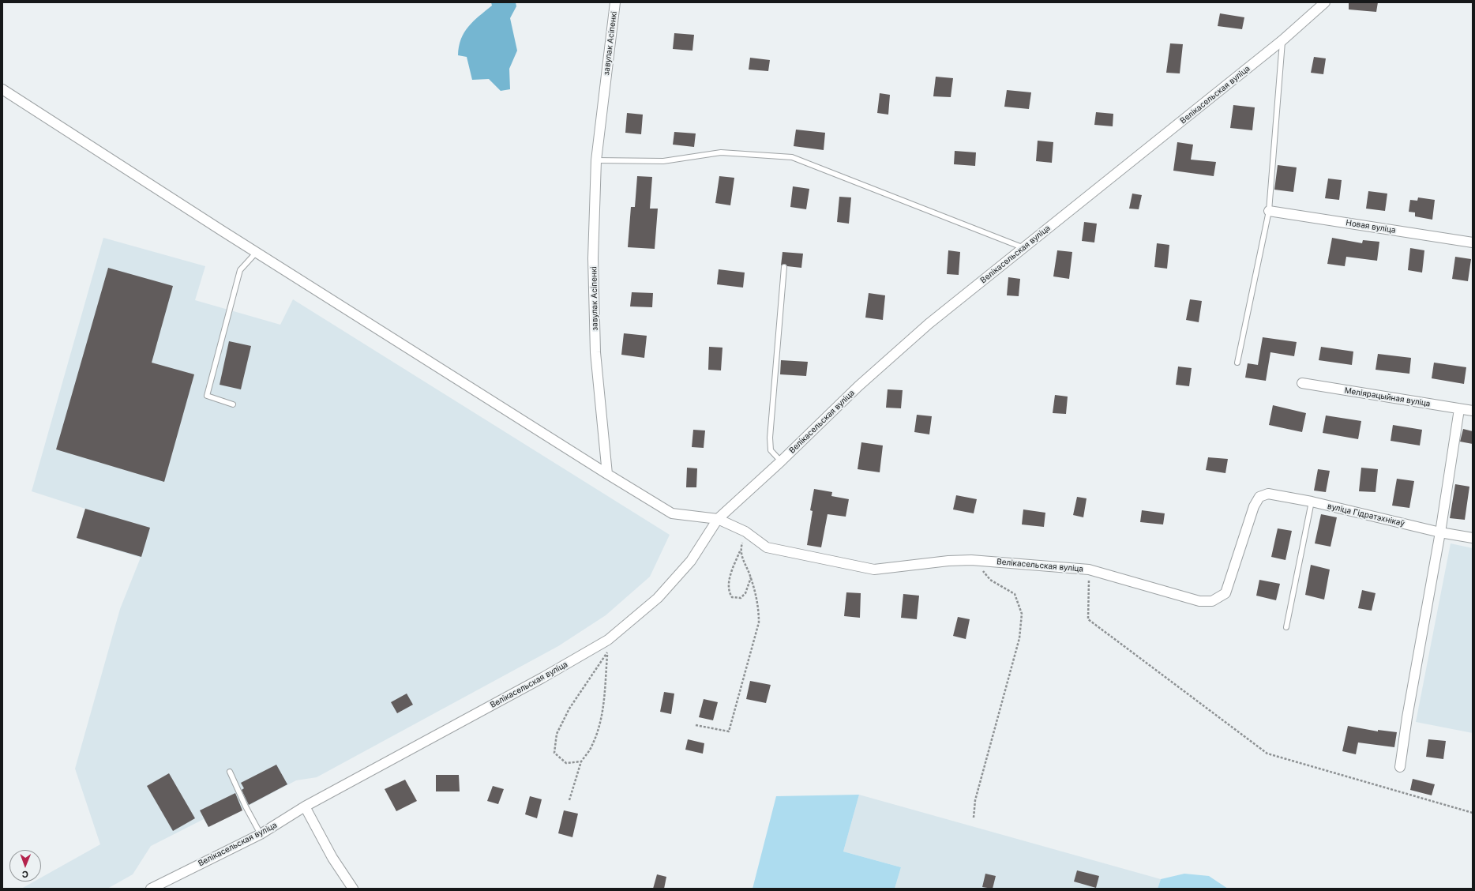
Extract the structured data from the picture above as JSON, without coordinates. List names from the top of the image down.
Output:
{
  "streets": {
    "street": [
      "завулак Асіпенкі",
      "Велікасельская вуліца",
      "Новая вуліца",
      "Меліярацыйная вуліца",
      "вуліца Гідратэхнікаў"
    ]
  },
  "crossings": [
    ["Велікасельская вуліца", "вуліца Гідратэхнікаў"]
  ],
  "north": "bottom"
}
